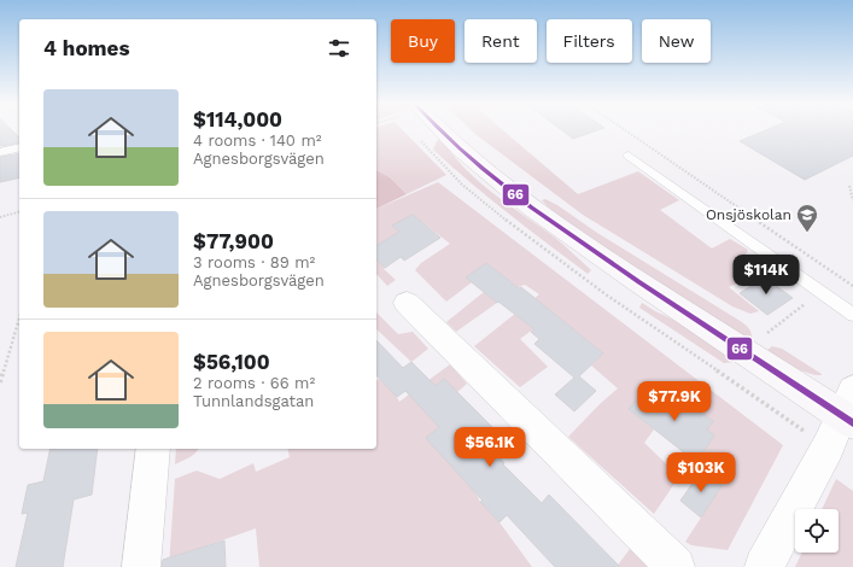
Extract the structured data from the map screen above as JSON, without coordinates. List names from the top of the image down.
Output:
{
  "places": {
    "school or university": ["Onsjöskolan"]
  },
  "lines": ["transit line 66"],
  "page": {
    "chip": [
      "Buy",
      "Rent",
      "Filters",
      "New"
    ],
    "heading": "4 homes",
    "list": [
      {
        "name": "$114,000",
        "note": "4 rooms · 140 m² · Agnesborgsvägen"
      },
      {
        "name": "$77,900",
        "note": "3 rooms · 89 m² · Agnesborgsvägen"
      },
      {
        "name": "$56,100",
        "note": "2 rooms · 66 m² · Tunnlandsgatan"
      }
    ],
    "price": [
      "$114K",
      "$77.9K",
      "$56.1K",
      "$103K"
    ]
  }
}
